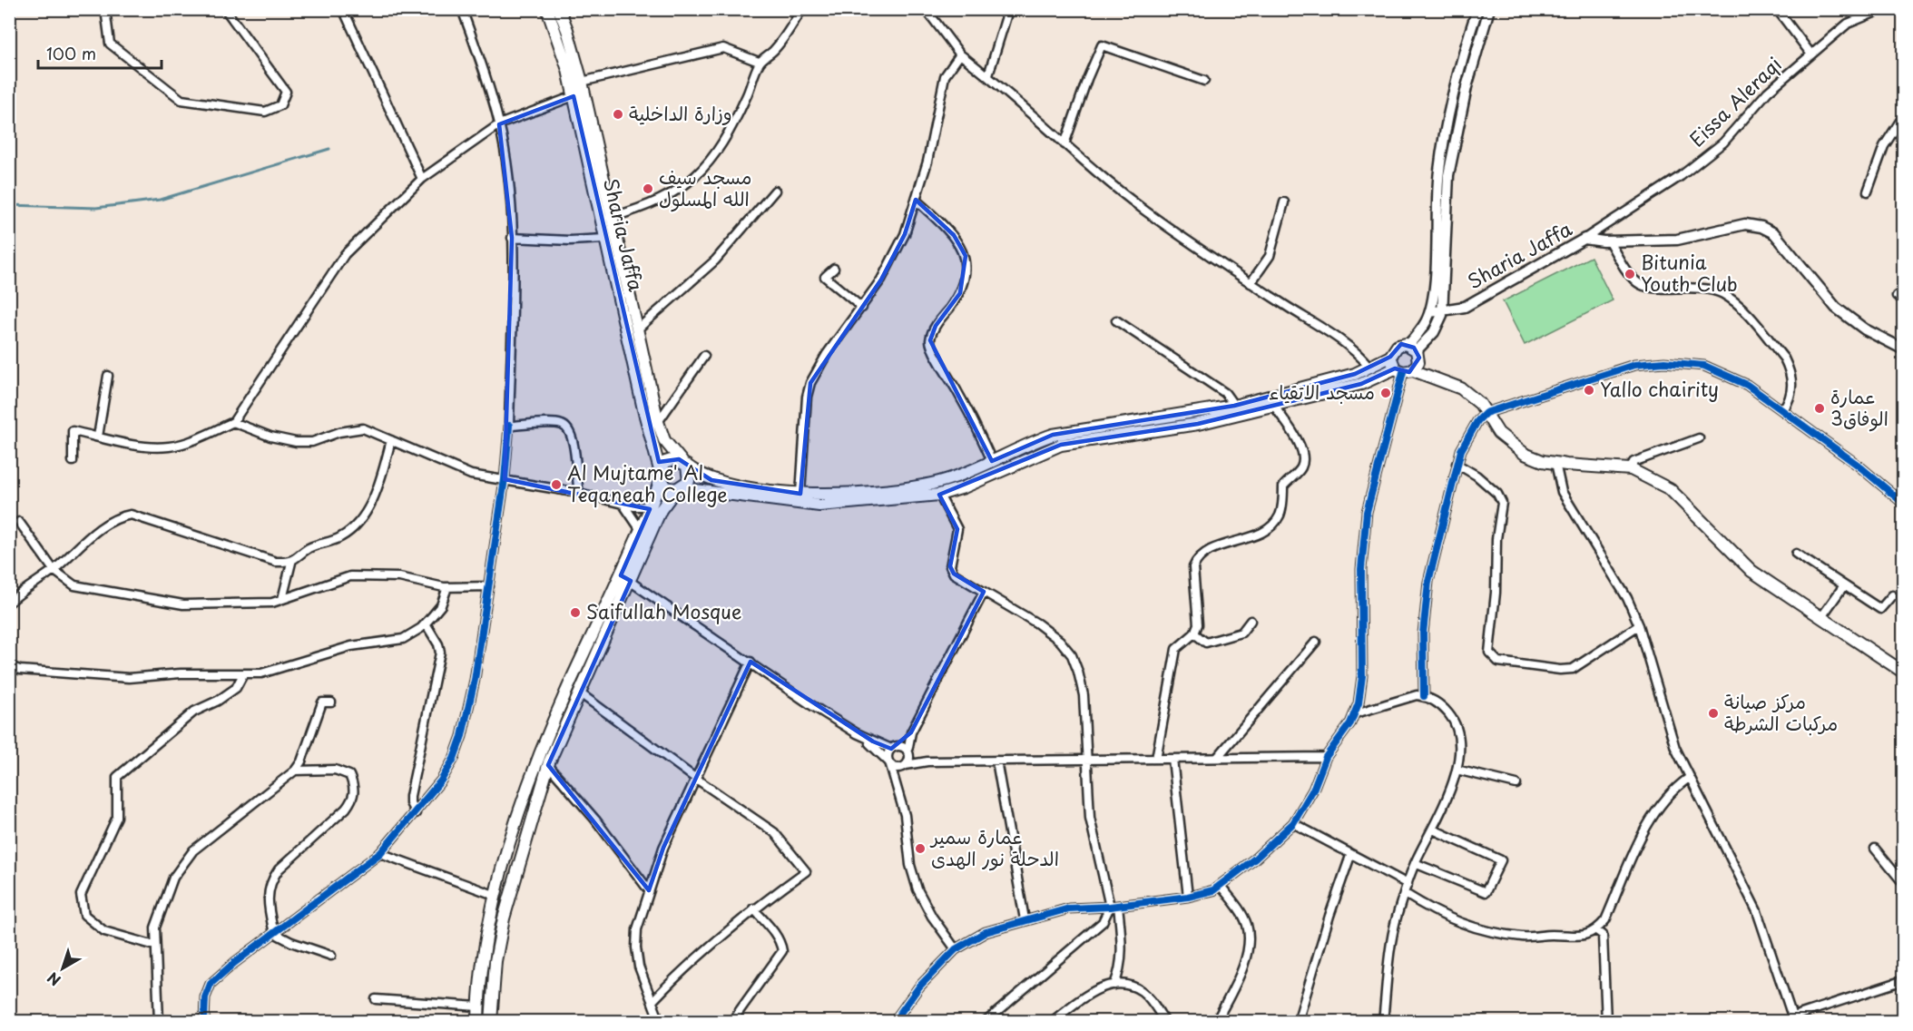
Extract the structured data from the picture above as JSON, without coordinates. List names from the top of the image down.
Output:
{
  "streets": {
    "main road": ["Sharia Jaffa"],
    "street": ["Eissa Aleraqi"]
  },
  "crossings": [
    ["Eissa Aleraqi", "Sharia Jaffa"]
  ],
  "places": [
    "وزارة الداخلية",
    "مسجد سيف الله المسلول",
    "Bitunia Youth Club",
    "Yallo chairity",
    "مسجد الاتقياء",
    "عمارة الوفاق3",
    "Al Mujtame' Al Teqaneah College",
    "Saifullah Mosque",
    "مركز صيانة مركبات الشرطة",
    "عمارة سمير الدحلة نور الهدى"
  ],
  "scale_bar": "100 m",
  "north": "bottom left"
}
